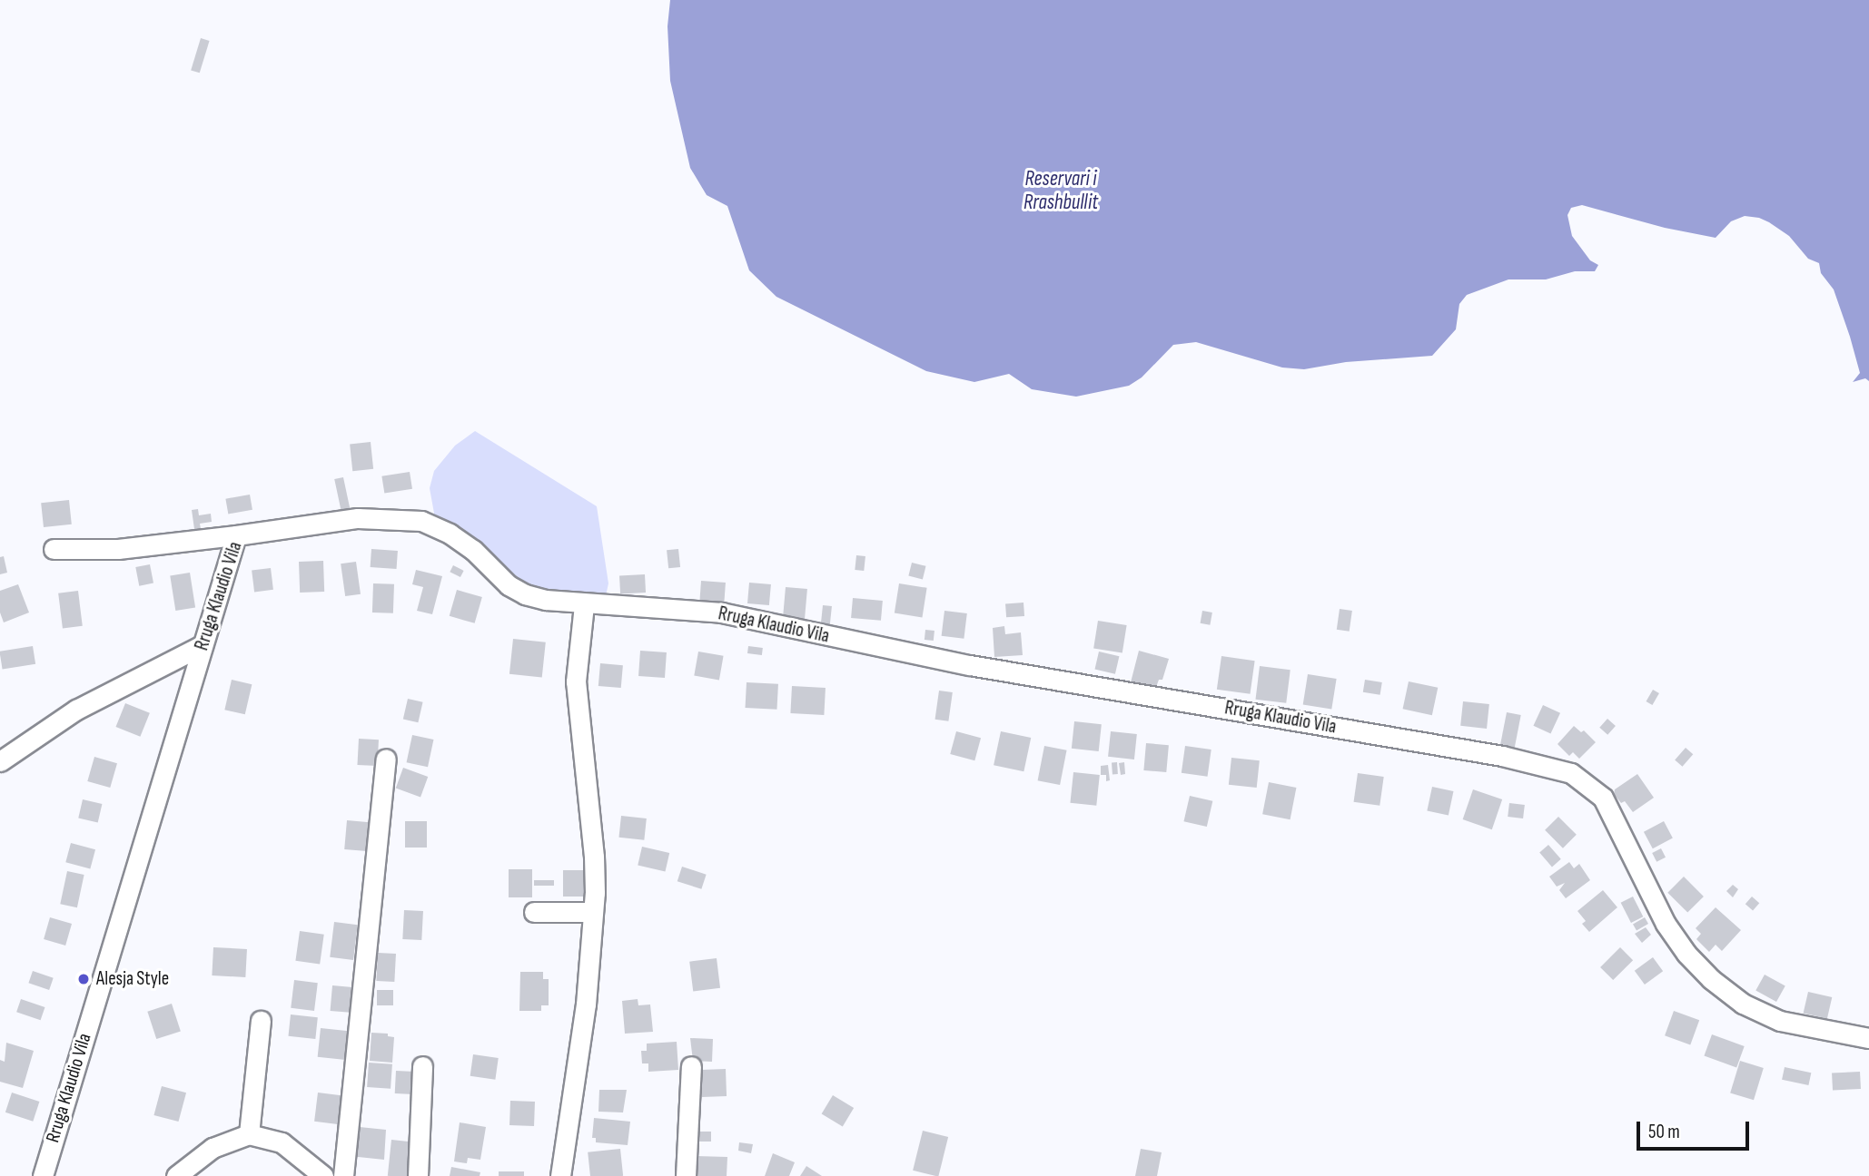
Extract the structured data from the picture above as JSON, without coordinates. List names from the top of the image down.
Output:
{
  "streets": {
    "street": ["Rruga Klaudio Vila"]
  },
  "water": ["Reservari i Rrashbullit"],
  "places": ["Alesja Style"],
  "scale_bar": "50 m"
}
